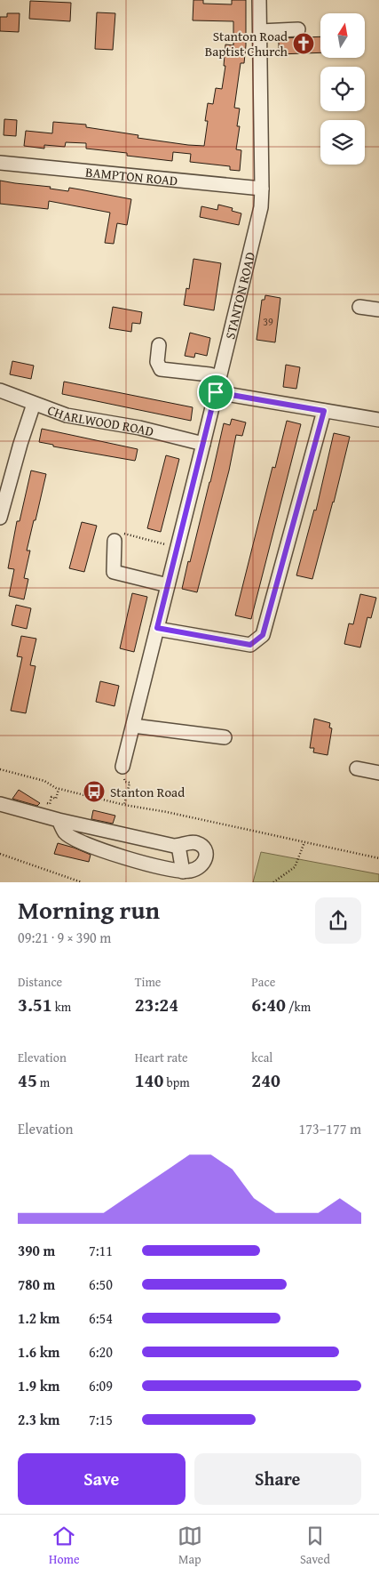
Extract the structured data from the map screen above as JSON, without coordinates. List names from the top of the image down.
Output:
{
  "streets": {
    "street": ["BAMPTON ROAD", "STANTON ROAD", "CHARLWOOD ROAD"]
  },
  "crossings": [
    ["BAMPTON ROAD", "STANTON ROAD"],
    ["STANTON ROAD", "CHARLWOOD ROAD"]
  ],
  "places": {
    "church": ["Stanton Road Baptist Church"],
    "bus stop": ["Stanton Road"]
  },
  "house_numbers": ["39"],
  "north": "top",
  "page": {
    "heading": ["Morning run", "09:21 · 9 × 390 m"],
    "stats": [
      ["Distance", "3.51 km"],
      ["Time", "23:24"],
      ["Pace", "6:40 /km"],
      ["Elevation", "45 m"],
      ["Heart rate", "140 bpm"],
      ["kcal", "240"]
    ],
    "chart": ["Elevation", "173–177 m"],
    "list": [
      {
        "name": "390 m",
        "note": "7:11"
      },
      {
        "name": "780 m",
        "note": "6:50"
      },
      {
        "name": "1.2 km",
        "note": "6:54"
      },
      {
        "name": "1.6 km",
        "note": "6:20"
      },
      {
        "name": "1.9 km",
        "note": "6:09"
      },
      {
        "name": "2.3 km",
        "note": "7:15"
      }
    ],
    "buttons": ["Save", "Share"],
    "tabs": ["Home", "Map", "Saved"]
  }
}
